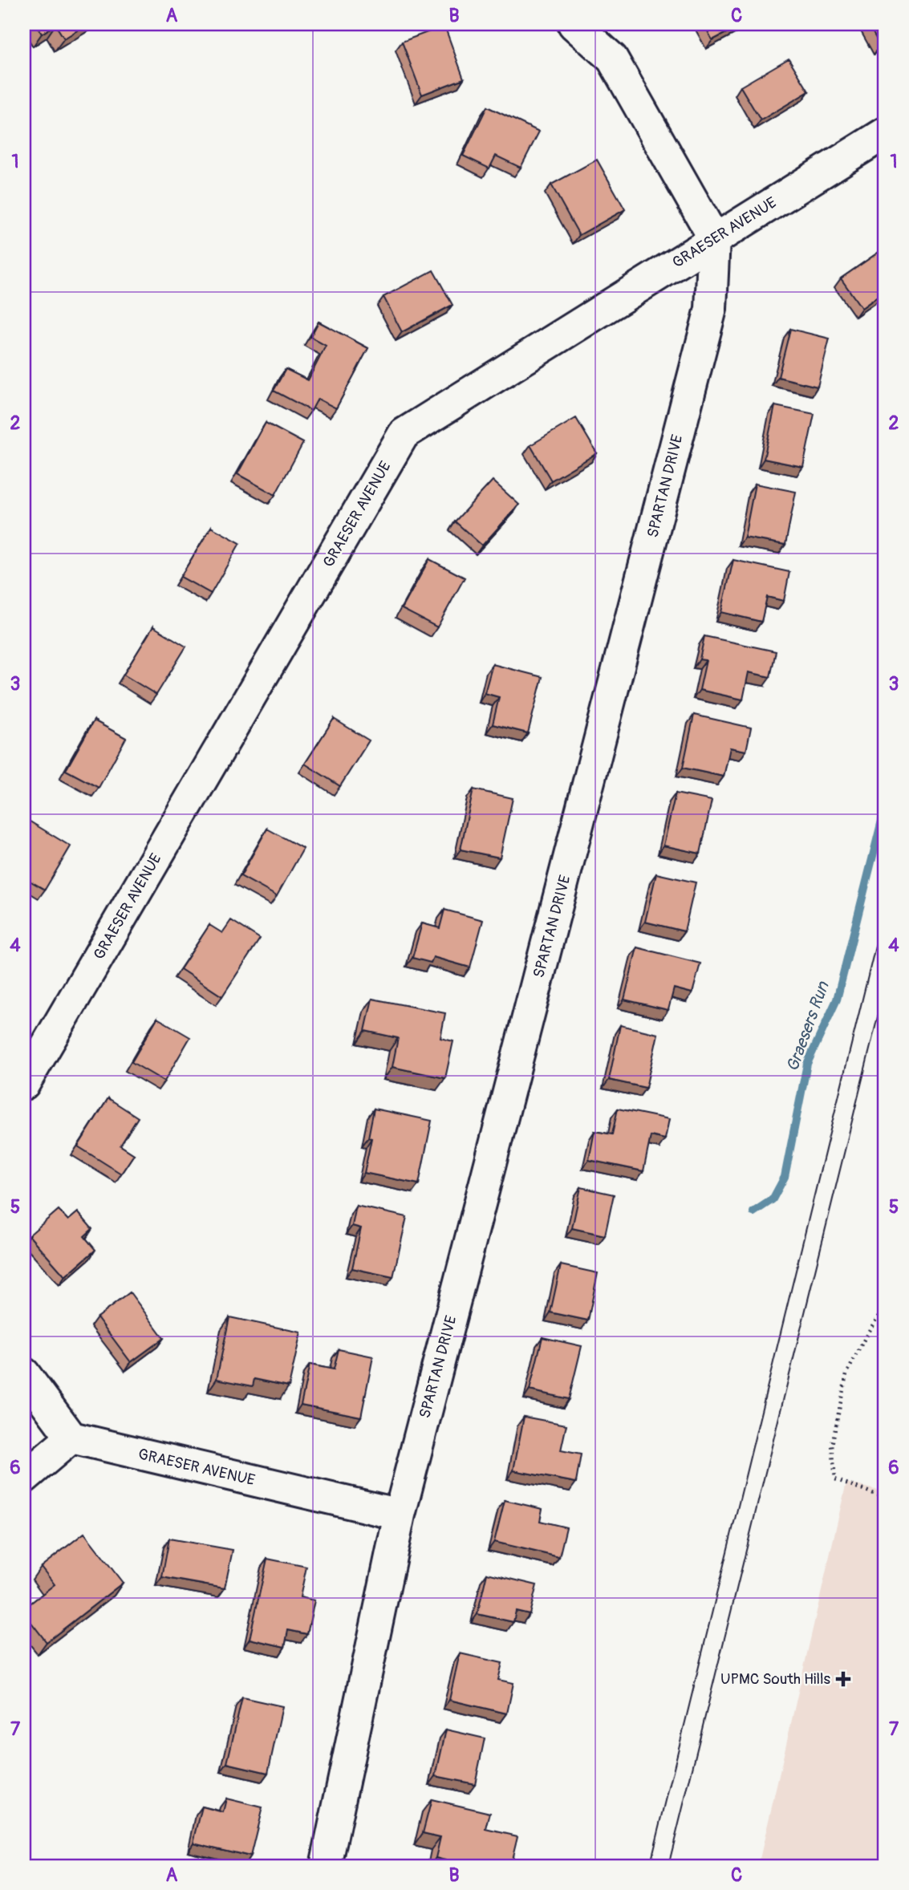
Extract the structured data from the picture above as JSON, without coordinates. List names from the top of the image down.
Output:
{
  "streets": {
    "street": ["GRAESER AVENUE", "SPARTAN DRIVE"]
  },
  "crossings": [
    ["GRAESER AVENUE", "SPARTAN DRIVE"]
  ],
  "water": ["Graesers Run"],
  "places": {
    "health": ["UPMC South Hills"]
  },
  "grid": {
    "columns": ["A", "B", "C"],
    "rows": [
      "1",
      "2",
      "3",
      "4",
      "5",
      "6",
      "7"
    ]
  }
}
